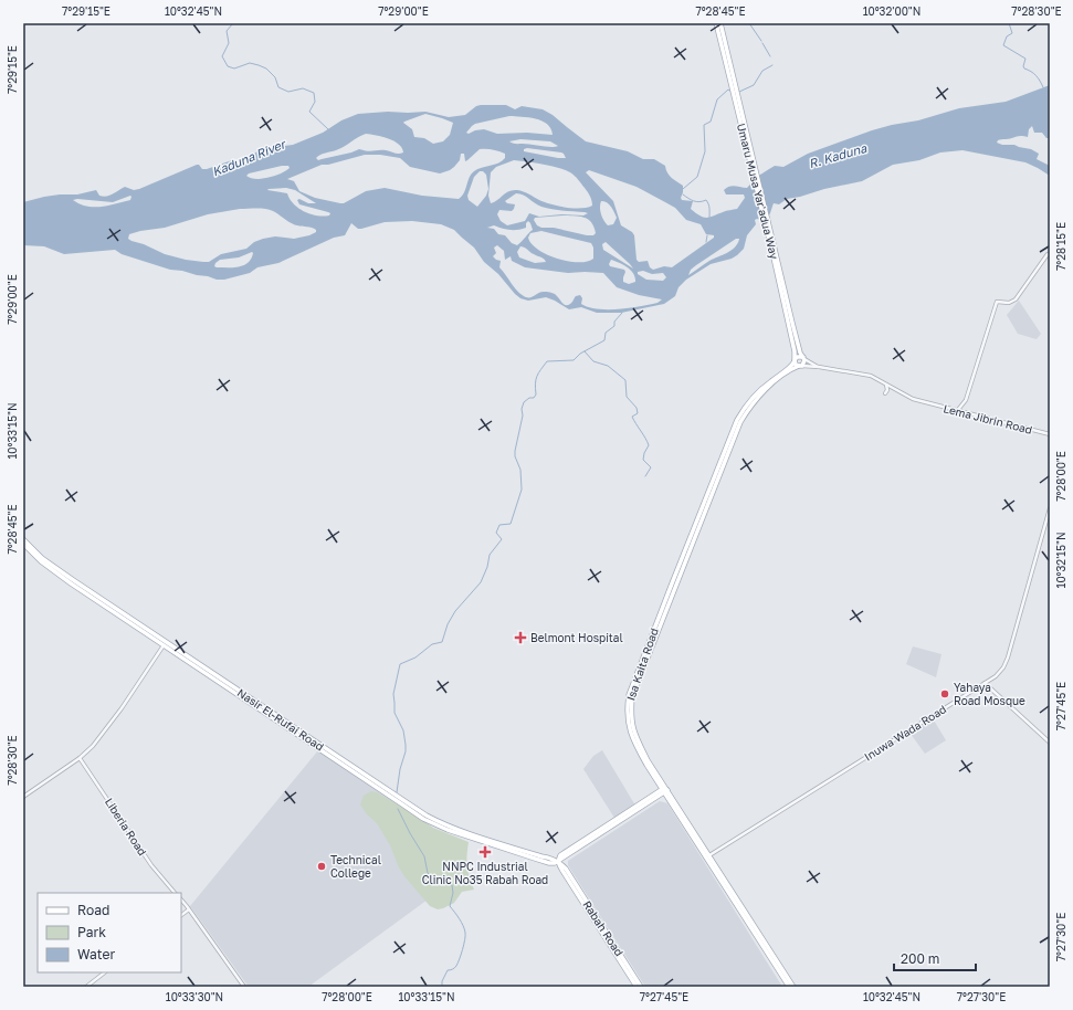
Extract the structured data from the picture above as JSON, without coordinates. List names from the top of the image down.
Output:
{
  "streets": {
    "main road": [
      "Umaru Musa Yar'adua Way",
      "Isa Kaita Road",
      "Nasir El-Rufai Road",
      "Rabah Road"
    ],
    "street": ["Lema Jibrin Road", "Inuwa Wada Road", "Liberia Road"]
  },
  "crossings": [
    ["Umaru Musa Yar'adua Way", "Isa Kaita Road"],
    ["Isa Kaita Road", "Inuwa Wada Road"],
    ["Nasir El-Rufai Road", "Rabah Road"]
  ],
  "water": ["R. Kaduna", "Kaduna River"],
  "places": {
    "health": ["Belmont Hospital", "NNPC Industrial Clinic No35 Rabah Road"],
    "other": ["Yahaya Road Mosque", "Technical College"]
  },
  "legend": ["Road", "Park", "Water"],
  "scale_bar": "200 m",
  "coordinates": [
    "7°29'15\"E",
    "10°32'45\"N",
    "7°29'00\"E",
    "7°28'45\"E",
    "10°32'00\"N",
    "7°28'30\"E",
    "7°28'15\"E",
    "10°33'15\"N",
    "7°28'00\"E",
    "10°32'15\"N",
    "7°27'45\"E",
    "7°27'30\"E",
    "10°33'30\"N"
  ]
}
